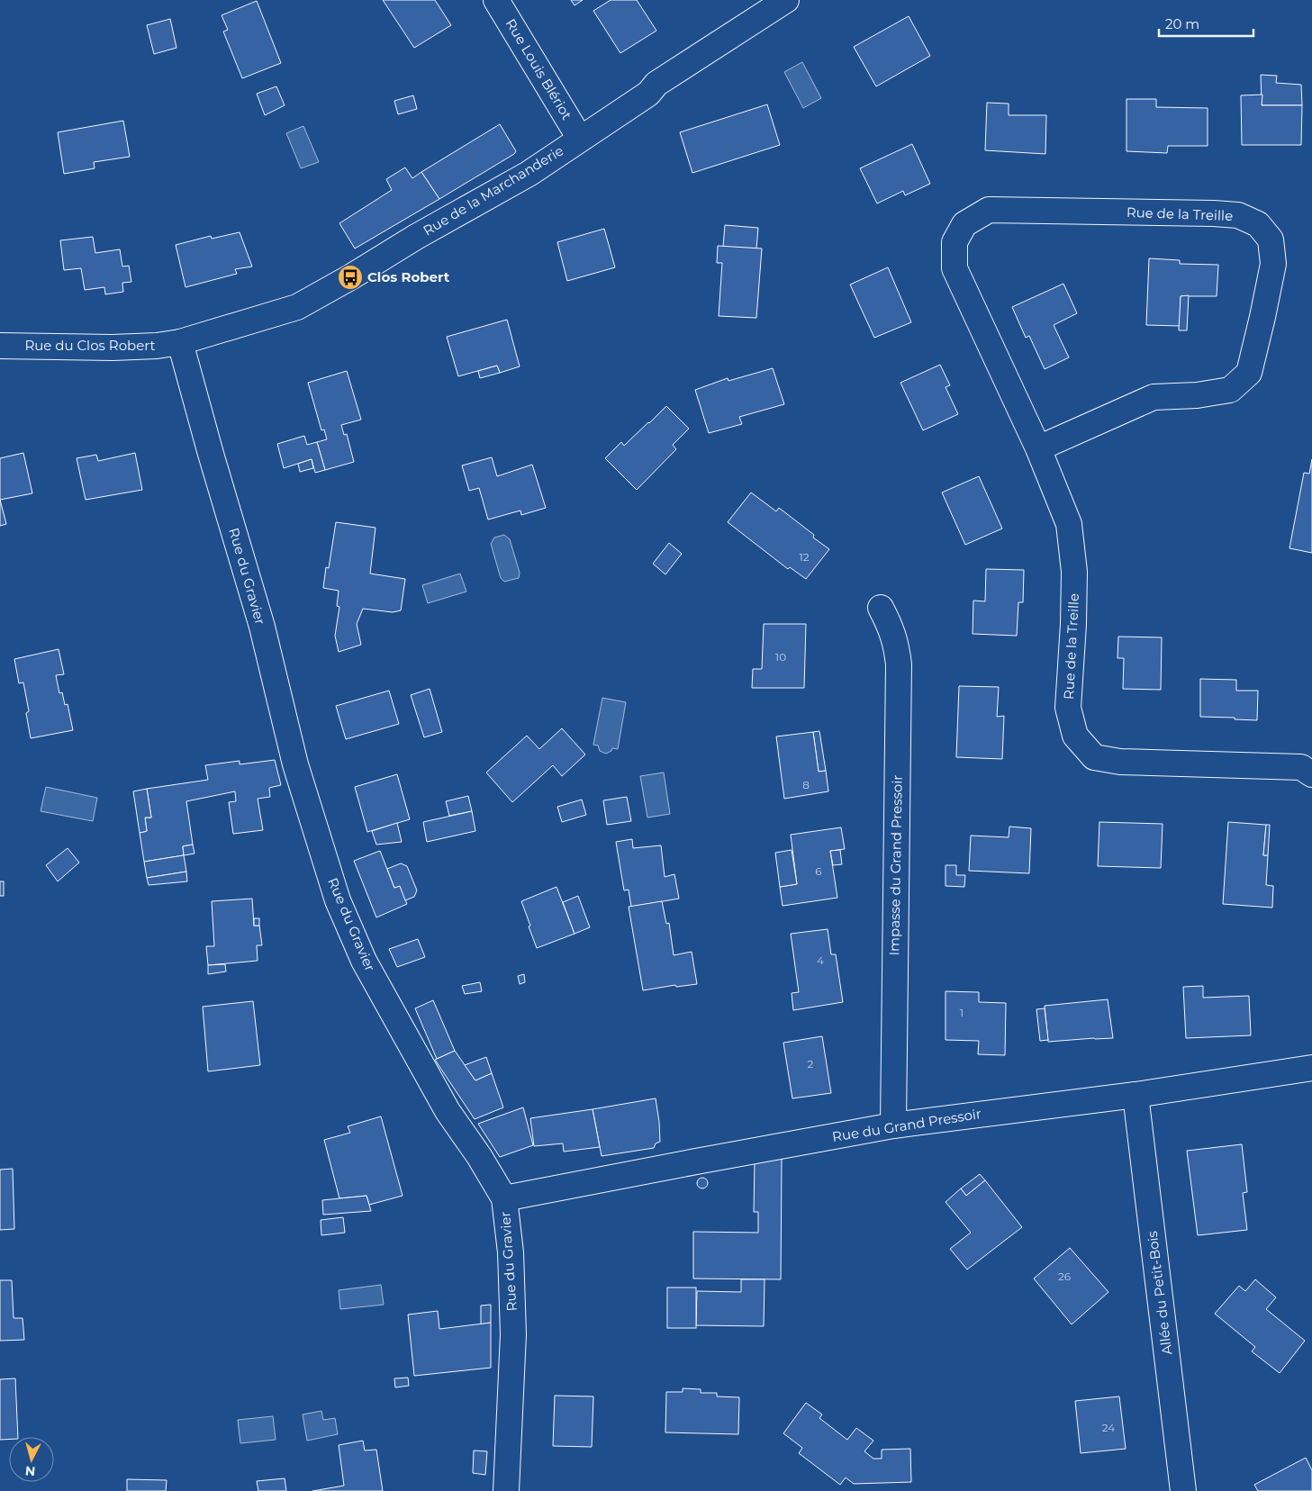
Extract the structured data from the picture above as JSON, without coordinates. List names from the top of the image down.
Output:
{
  "streets": {
    "street": [
      "Rue Louis Blériot",
      "Rue de la Marchanderie",
      "Rue de la Treille",
      "Rue du Clos Robert",
      "Rue du Gravier",
      "Impasse du Grand Pressoir",
      "Rue du Grand Pressoir",
      "Allée du Petit-Bois"
    ]
  },
  "crossings": [
    ["Rue Louis Blériot", "Rue de la Marchanderie"],
    ["Rue de la Marchanderie", "Rue du Clos Robert"],
    ["Rue de la Marchanderie", "Rue du Gravier"],
    ["Rue du Clos Robert", "Rue du Gravier"],
    ["Rue du Gravier", "Rue du Grand Pressoir"],
    ["Impasse du Grand Pressoir", "Rue du Grand Pressoir"],
    ["Rue du Grand Pressoir", "Allée du Petit-Bois"]
  ],
  "places": {
    "bus stop": ["Clos Robert"]
  },
  "house_numbers": [
    "12",
    "10",
    "8",
    "6",
    "4",
    "1",
    "2",
    "26",
    "24"
  ],
  "scale_bar": "20 m",
  "north": "bottom"
}
